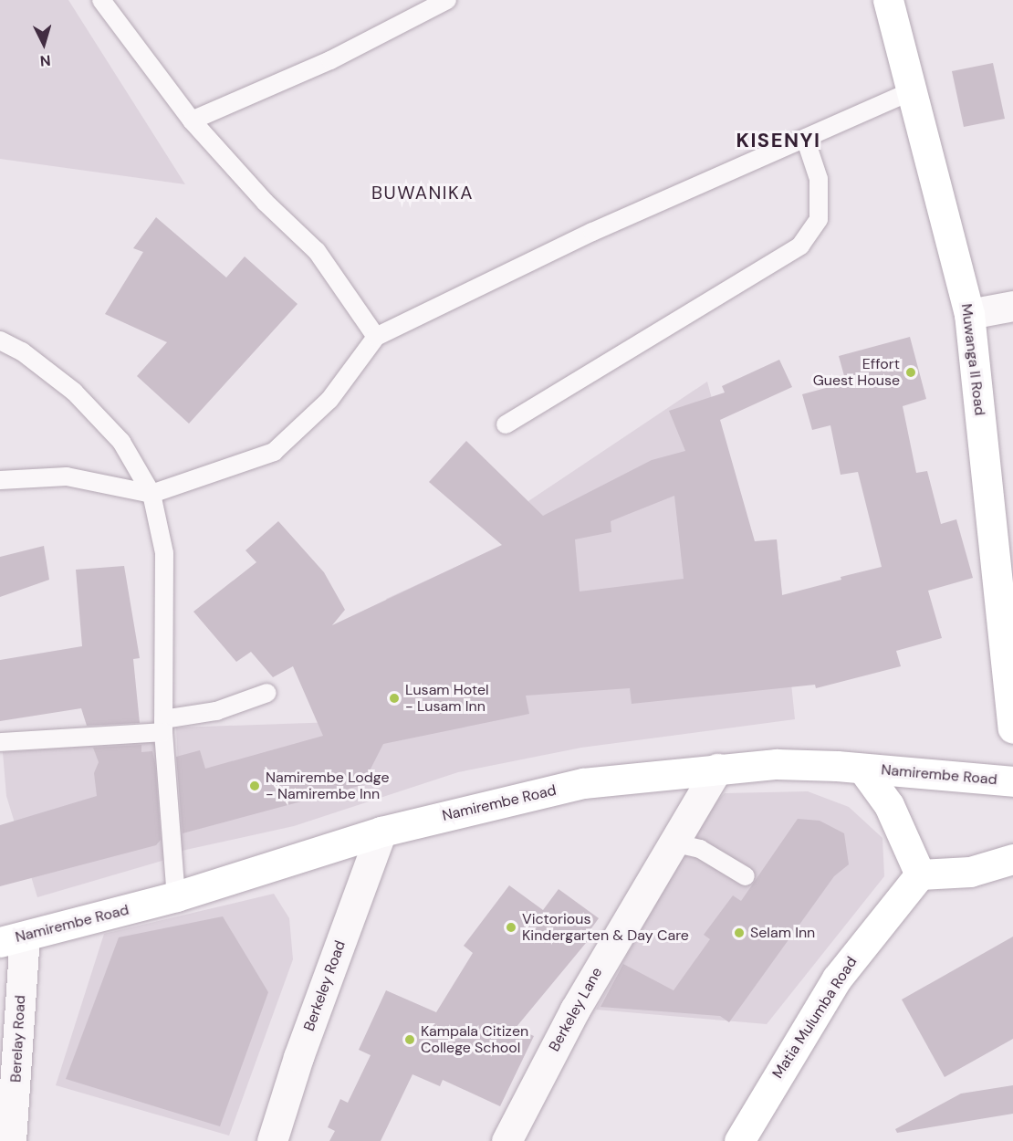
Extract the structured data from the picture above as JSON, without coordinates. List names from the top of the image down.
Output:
{
  "streets": {
    "street": [
      "Muwanga II Road",
      "Namirembe Road",
      "Berkeley Road",
      "Berkeley Lane",
      "Matia Mulumba Road",
      "Berelay Road"
    ]
  },
  "crossings": [
    ["Namirembe Road", "Berkeley Road"],
    ["Namirembe Road", "Berkeley Lane"],
    ["Namirembe Road", "Berelay Road"]
  ],
  "districts": ["KISENYI", "BUWANIKA"],
  "places": [
    "Effort Guest House",
    "Lusam Hotel - Lusam Inn",
    "Namirembe Lodge - Namirembe Inn",
    "Victorious Kindergarten & Day Care",
    "Selam Inn",
    "Kampala Citizen College School"
  ],
  "north": "bottom"
}
